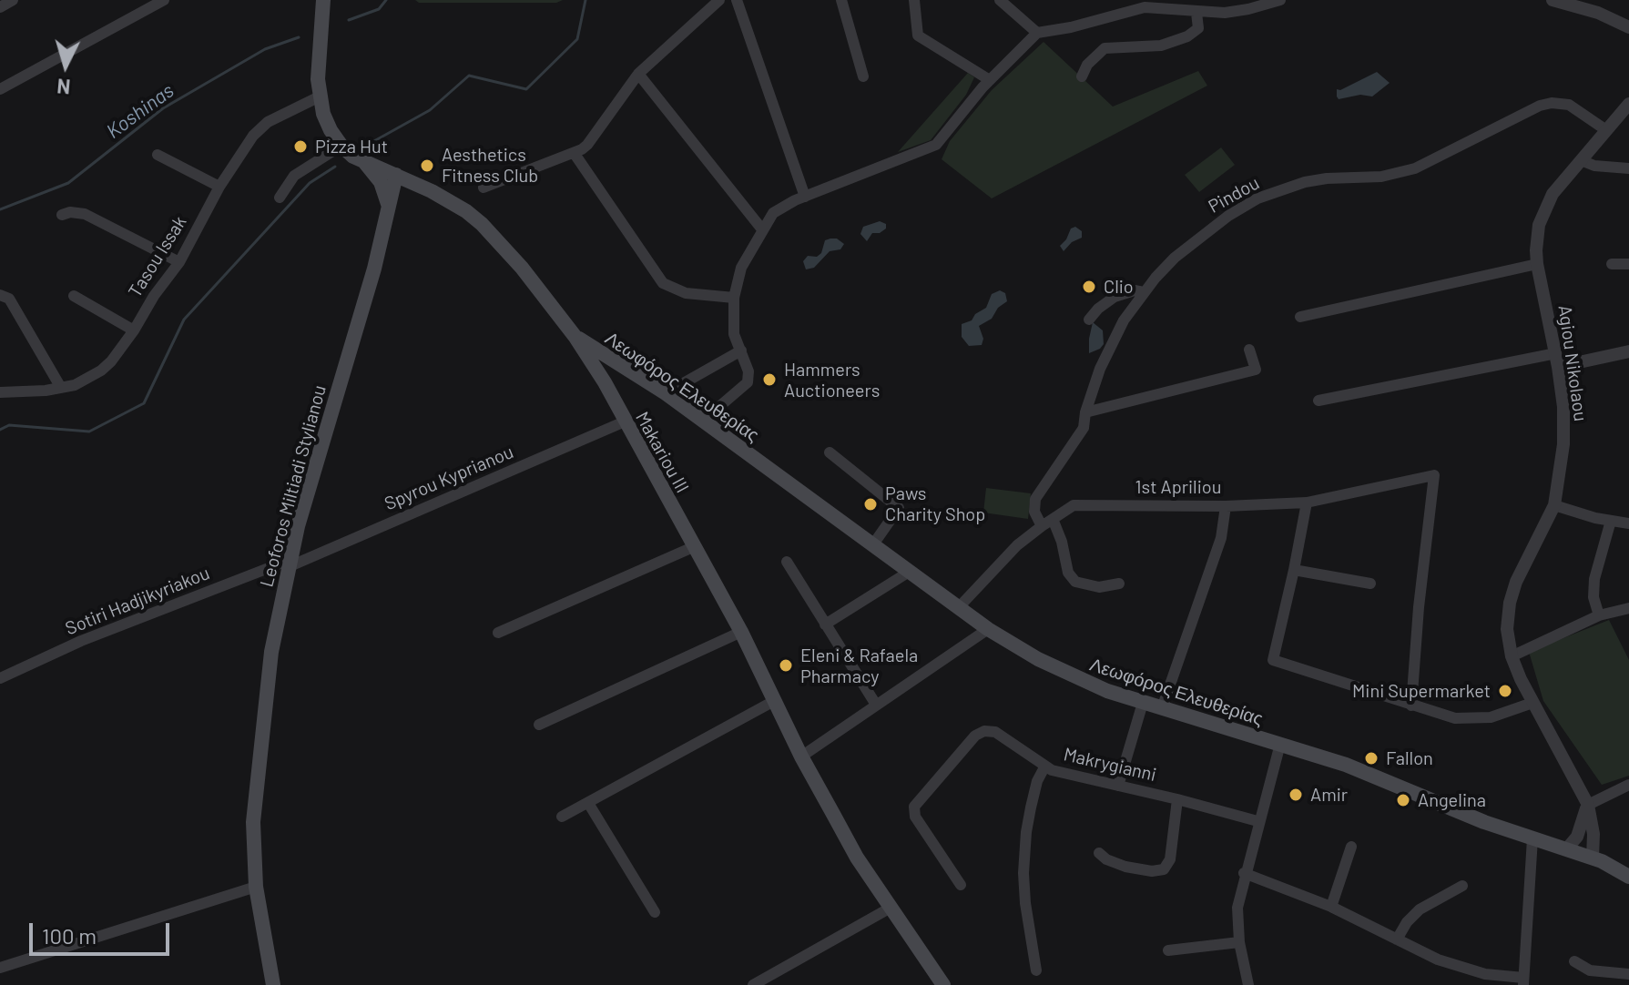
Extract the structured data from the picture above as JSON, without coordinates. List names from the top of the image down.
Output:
{
  "streets": {
    "main road": ["Λεωφόρος Ελευθερίας", "Makariou III", "Leoforos Miltiadi Stylianou"],
    "street": [
      "Pindou",
      "Tasou Issak",
      "Agiou Nikolaou",
      "Spyrou Kyprianou",
      "1st Apriliou",
      "Sotiri Hadjikyriakou",
      "Makrygianni"
    ]
  },
  "crossings": [
    ["Pindou", "Agiou Nikolaou"],
    ["Pindou", "1st Apriliou"],
    ["Tasou Issak", "Makariou III"],
    ["Agiou Nikolaou", "Λεωφόρος Ελευθερίας"],
    ["Λεωφόρος Ελευθερίας", "Makariou III"],
    ["Λεωφόρος Ελευθερίας", "1st Apriliou"],
    ["Makariou III", "Spyrou Kyprianou"],
    ["Makariou III", "Leoforos Miltiadi Stylianou"],
    ["Spyrou Kyprianou", "Leoforos Miltiadi Stylianou"],
    ["Spyrou Kyprianou", "Sotiri Hadjikyriakou"],
    ["Leoforos Miltiadi Stylianou", "Sotiri Hadjikyriakou"]
  ],
  "water": ["Koshinas"],
  "places": [
    "Pizza Hut",
    "Aesthetics Fitness Club",
    "Clio",
    "Hammers Auctioneers",
    "Paws Charity Shop",
    "Eleni & Rafaela Pharmacy",
    "Mini Supermarket",
    "Fallon",
    "Amir",
    "Angelina"
  ],
  "scale_bar": "100 m",
  "north": "bottom"
}
